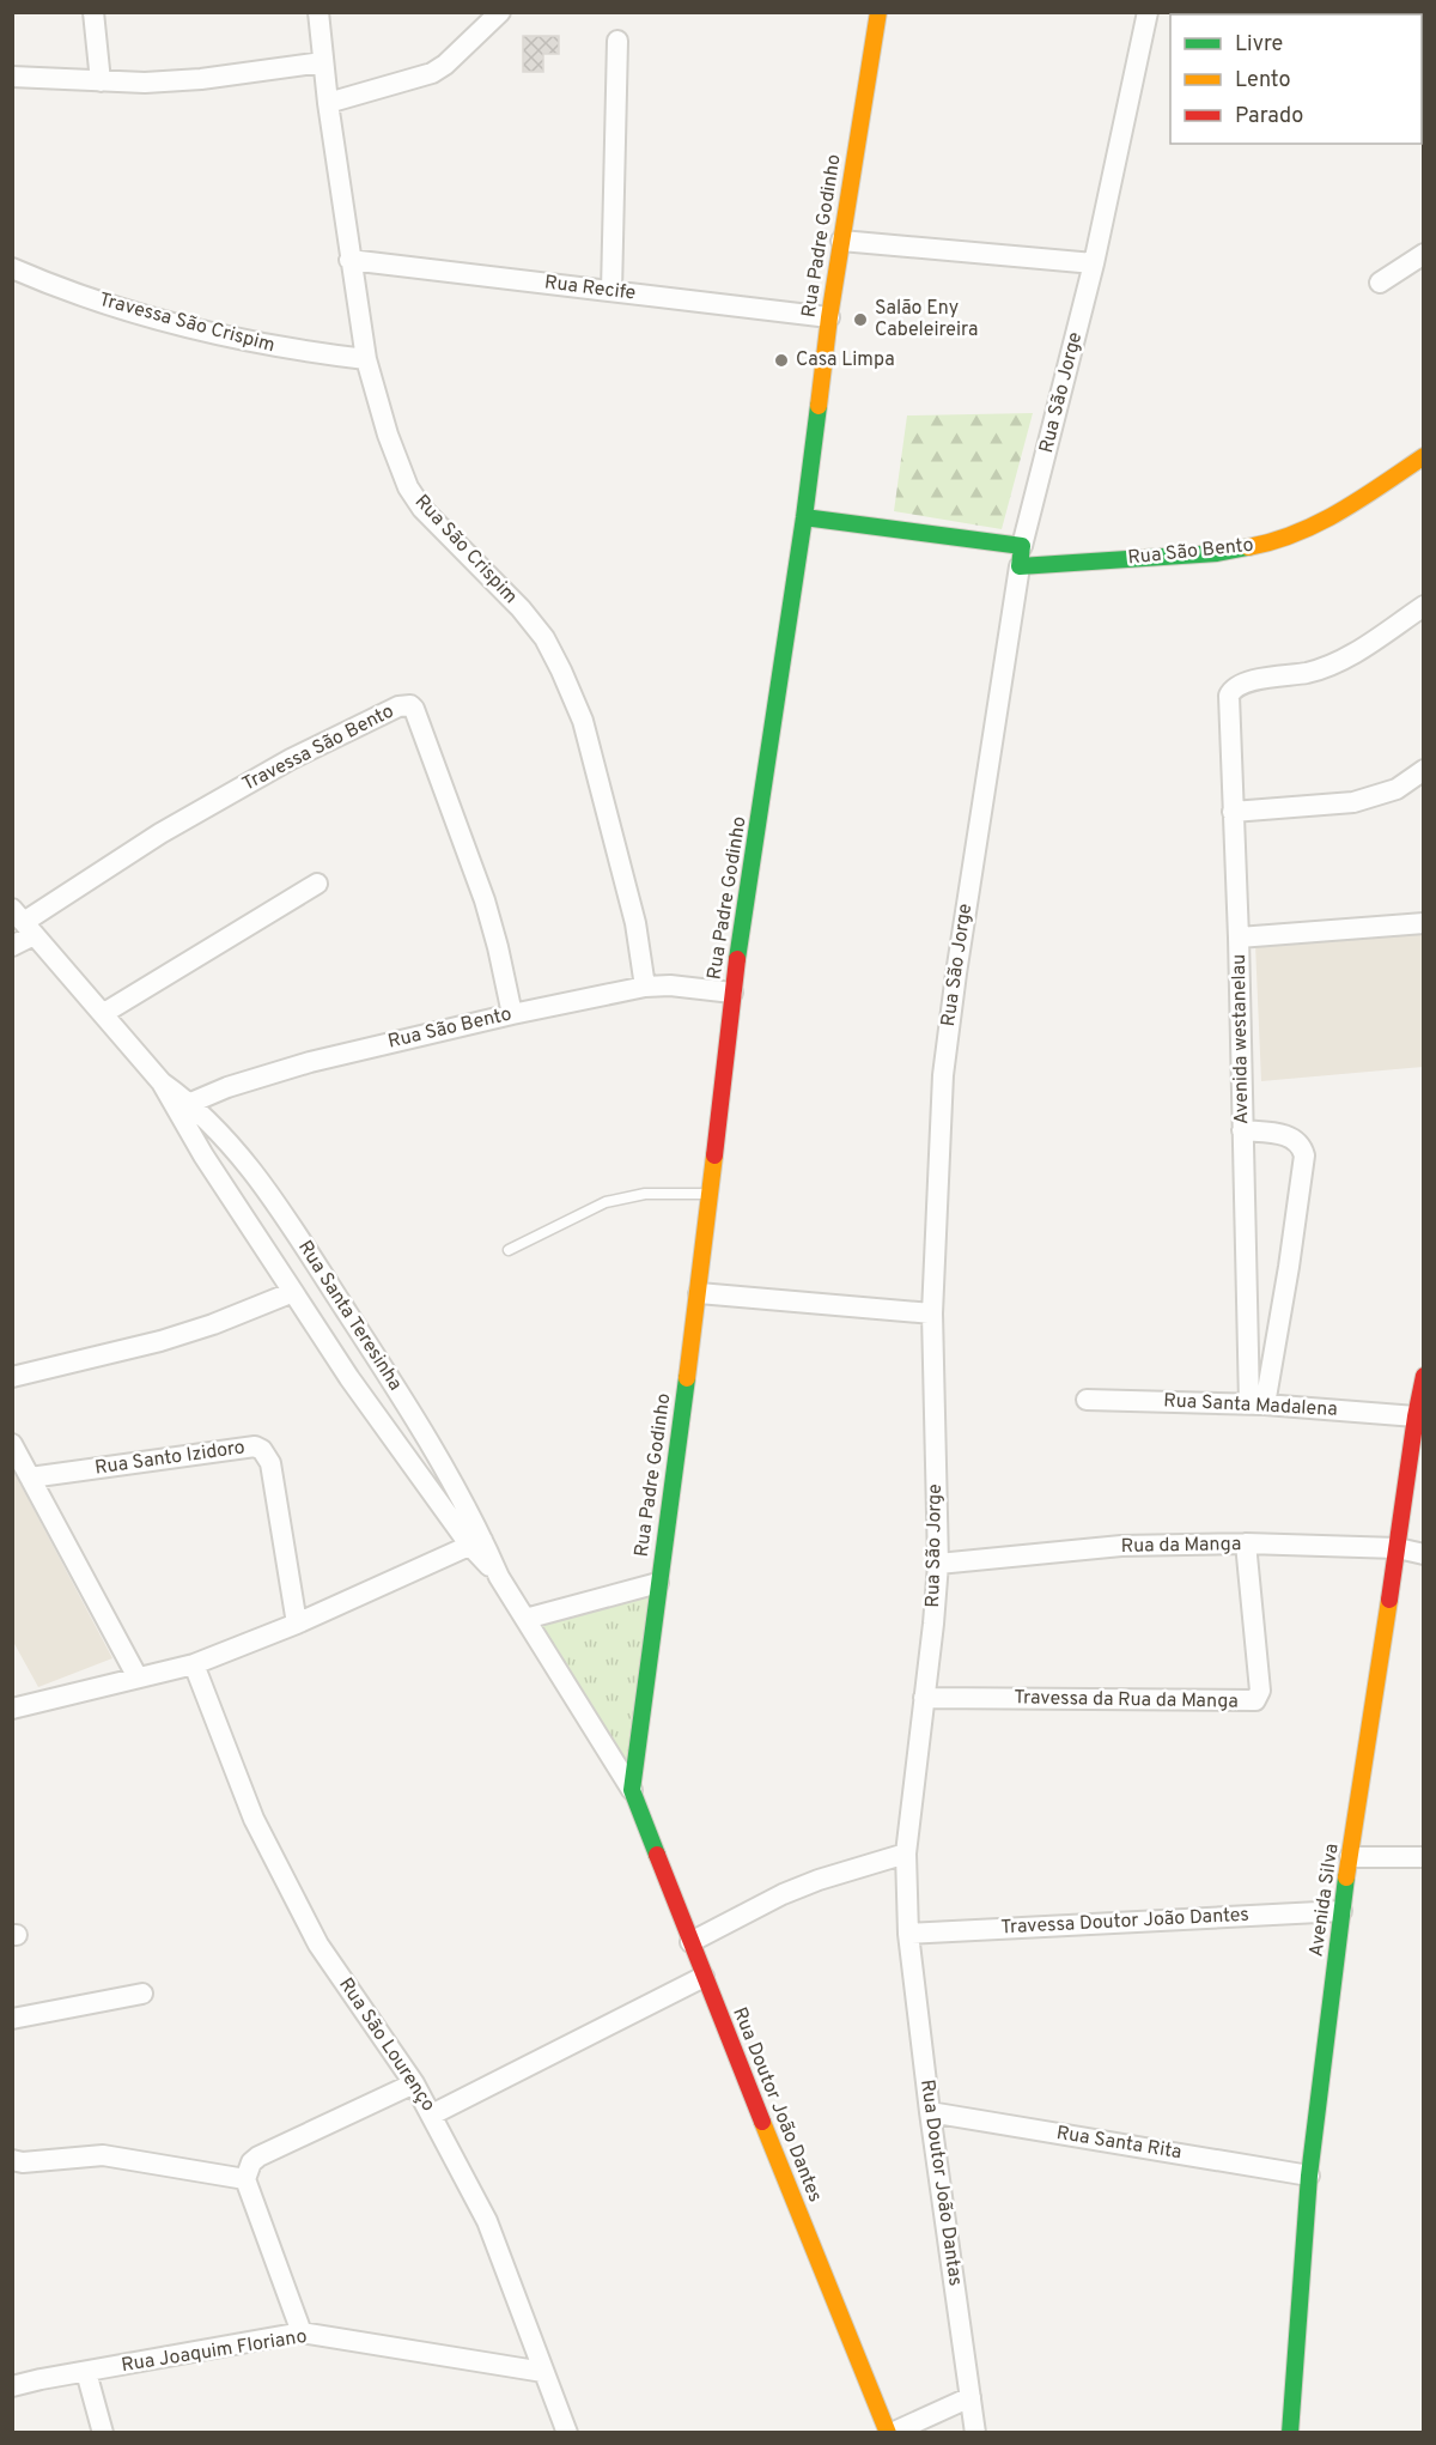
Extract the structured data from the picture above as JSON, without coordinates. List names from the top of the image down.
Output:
{
  "streets": {
    "street": [
      "Rua Padre Godinho",
      "Rua Recife",
      "Travessa São Crispim",
      "Rua São Jorge",
      "Rua São Crispim",
      "Rua São Bento",
      "Travessa São Bento",
      "Avenida westanelau",
      "Rua Santa Teresinha",
      "Rua Santa Madalena",
      "Rua Santo Izidoro",
      "Rua da Manga",
      "Travessa da Rua da Manga",
      "Avenida Silva",
      "Travessa Doutor João Dantes",
      "Rua São Lourenço",
      "Rua Doutor João Dantes",
      "Rua Santa Rita",
      "Rua Doutor João Dantas",
      "Rua Joaquim Floriano"
    ]
  },
  "crossings": [
    ["Rua Padre Godinho", "Rua Recife"],
    ["Rua Padre Godinho", "Rua São Bento"],
    ["Rua Padre Godinho", "Rua Santa Teresinha"],
    ["Rua Padre Godinho", "Rua Doutor João Dantes"],
    ["Rua Recife", "Rua São Crispim"],
    ["Travessa São Crispim", "Rua São Crispim"],
    ["Rua São Jorge", "Rua São Bento"],
    ["Rua São Jorge", "Rua da Manga"],
    ["Rua São Jorge", "Travessa da Rua da Manga"],
    ["Rua São Jorge", "Travessa Doutor João Dantes"],
    ["Rua São Jorge", "Rua Doutor João Dantas"],
    ["Rua São Crispim", "Rua São Bento"],
    ["Rua São Bento", "Travessa São Bento"],
    ["Rua São Bento", "Rua Santa Teresinha"],
    ["Travessa São Bento", "Rua Santa Teresinha"],
    ["Avenida westanelau", "Rua Santa Madalena"],
    ["Rua Santa Teresinha", "Rua Doutor João Dantes"],
    ["Rua Santa Madalena", "Avenida Silva"],
    ["Rua da Manga", "Travessa da Rua da Manga"],
    ["Rua da Manga", "Avenida Silva"],
    ["Avenida Silva", "Travessa Doutor João Dantes"],
    ["Avenida Silva", "Rua Santa Rita"],
    ["Travessa Doutor João Dantes", "Rua Doutor João Dantas"],
    ["Rua São Lourenço", "Rua Joaquim Floriano"],
    ["Rua Santa Rita", "Rua Doutor João Dantas"]
  ],
  "places": ["Salão Eny Cabeleireira", "Casa Limpa"],
  "legend": ["Livre", "Lento", "Parado"]
}
